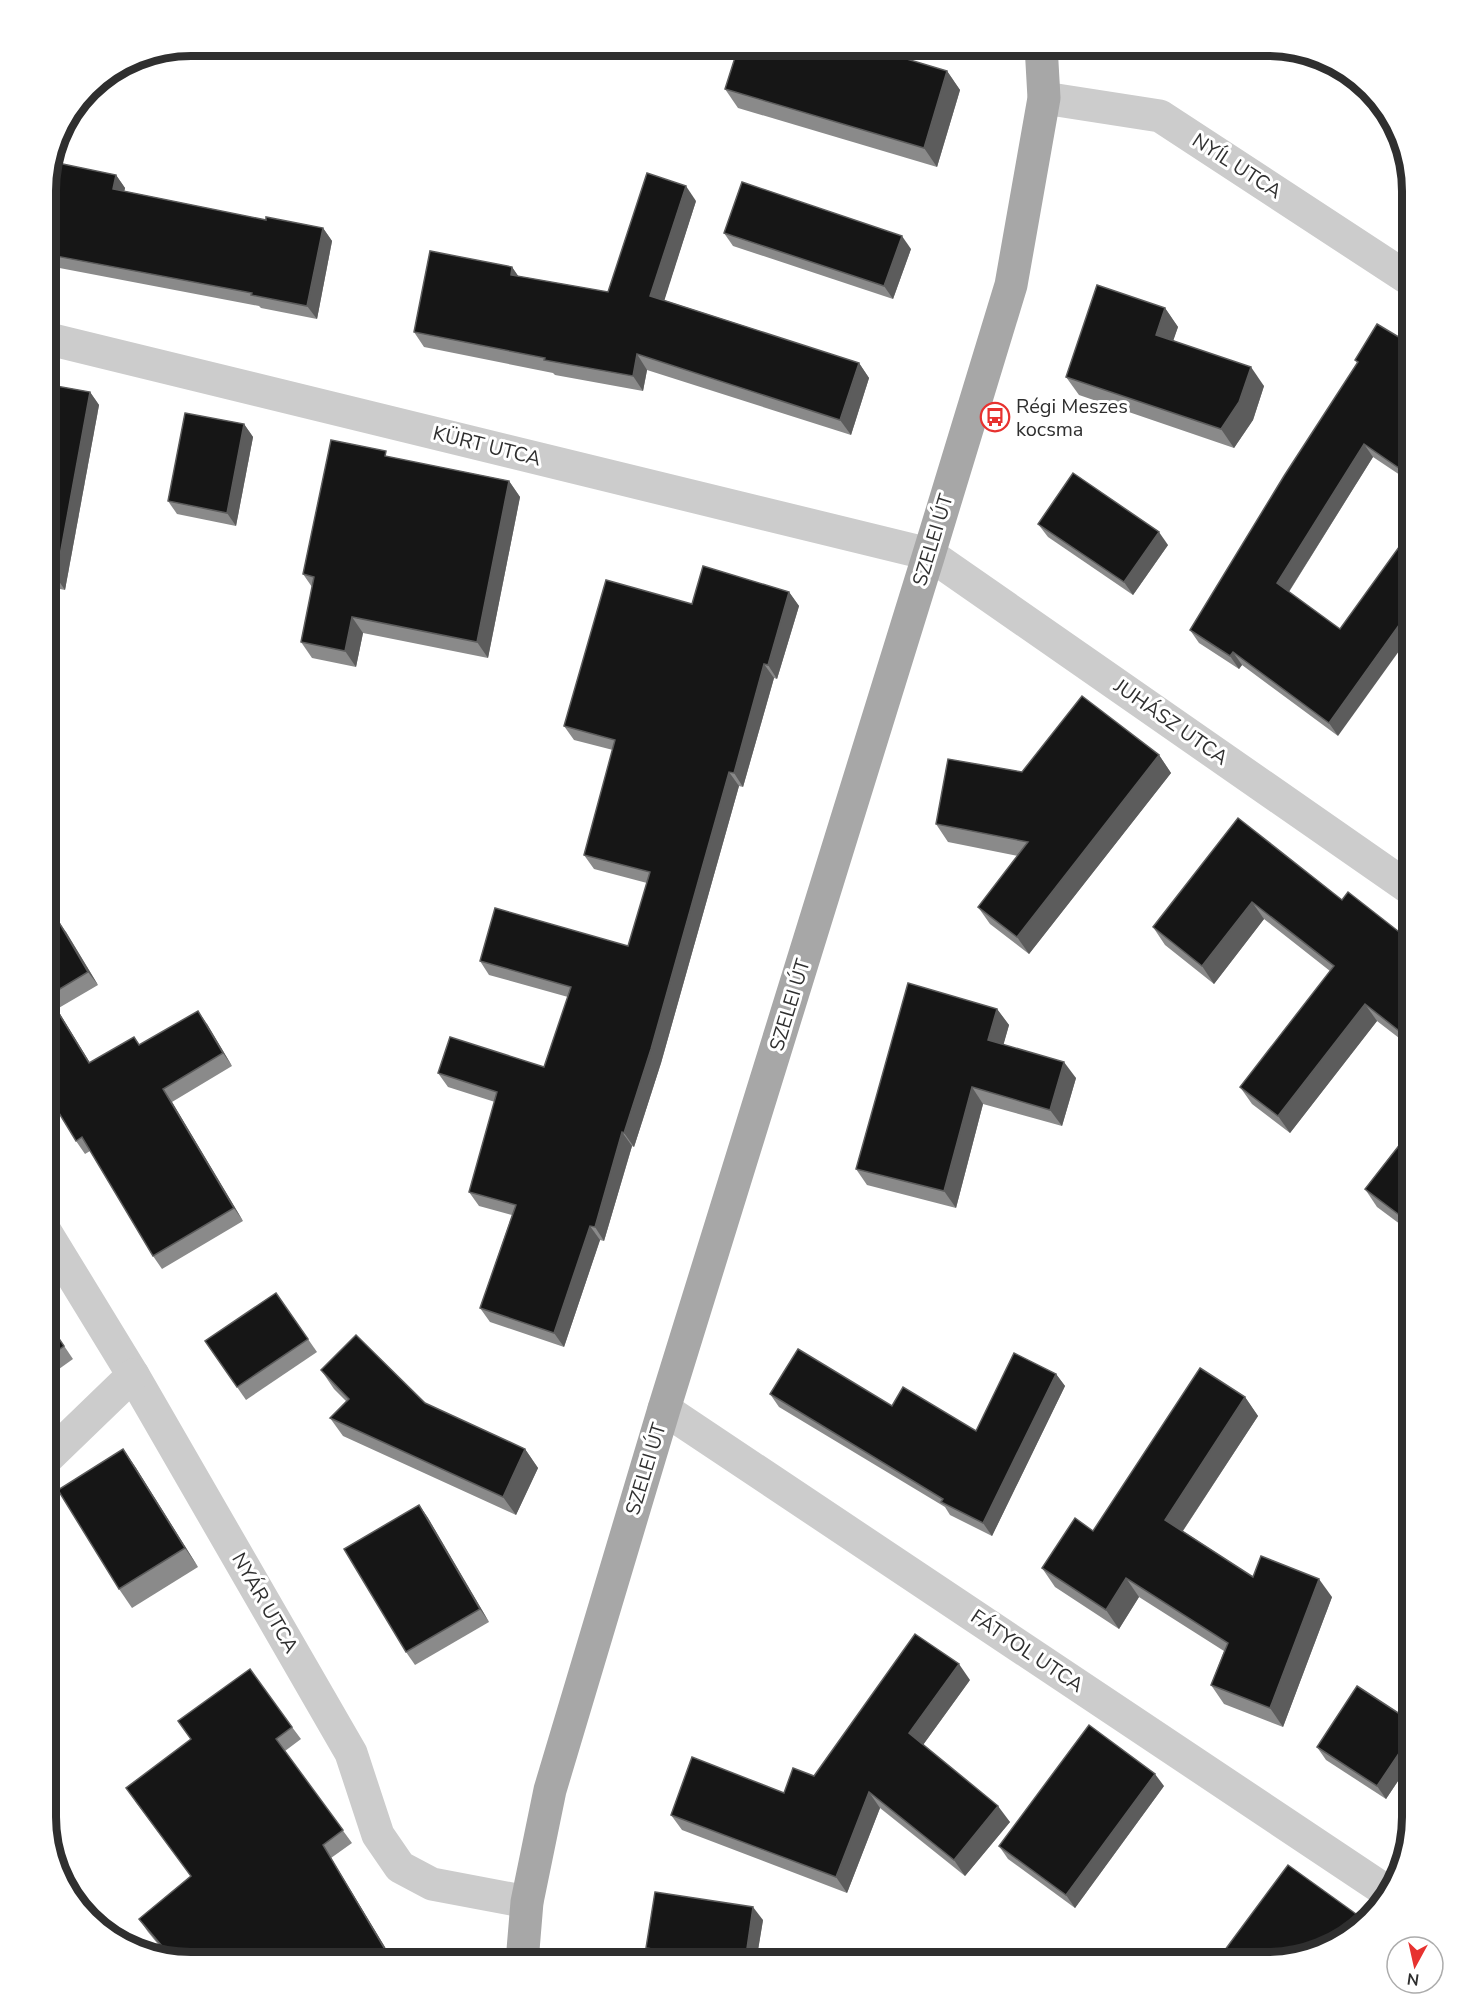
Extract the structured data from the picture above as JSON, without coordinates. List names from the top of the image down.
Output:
{
  "streets": {
    "main road": ["SZELEI ÚT"],
    "street": [
      "NYÍL UTCA",
      "KÜRT UTCA",
      "JUHÁSZ UTCA",
      "NYÁR UTCA",
      "FÁTYOL UTCA"
    ]
  },
  "crossings": [
    ["NYÍL UTCA", "SZELEI ÚT"],
    ["KÜRT UTCA", "SZELEI ÚT"],
    ["KÜRT UTCA", "JUHÁSZ UTCA"],
    ["SZELEI ÚT", "JUHÁSZ UTCA"],
    ["SZELEI ÚT", "NYÁR UTCA"],
    ["SZELEI ÚT", "FÁTYOL UTCA"]
  ],
  "places": {
    "bus stop": ["Régi Meszes kocsma"]
  },
  "north": "bottom"
}
